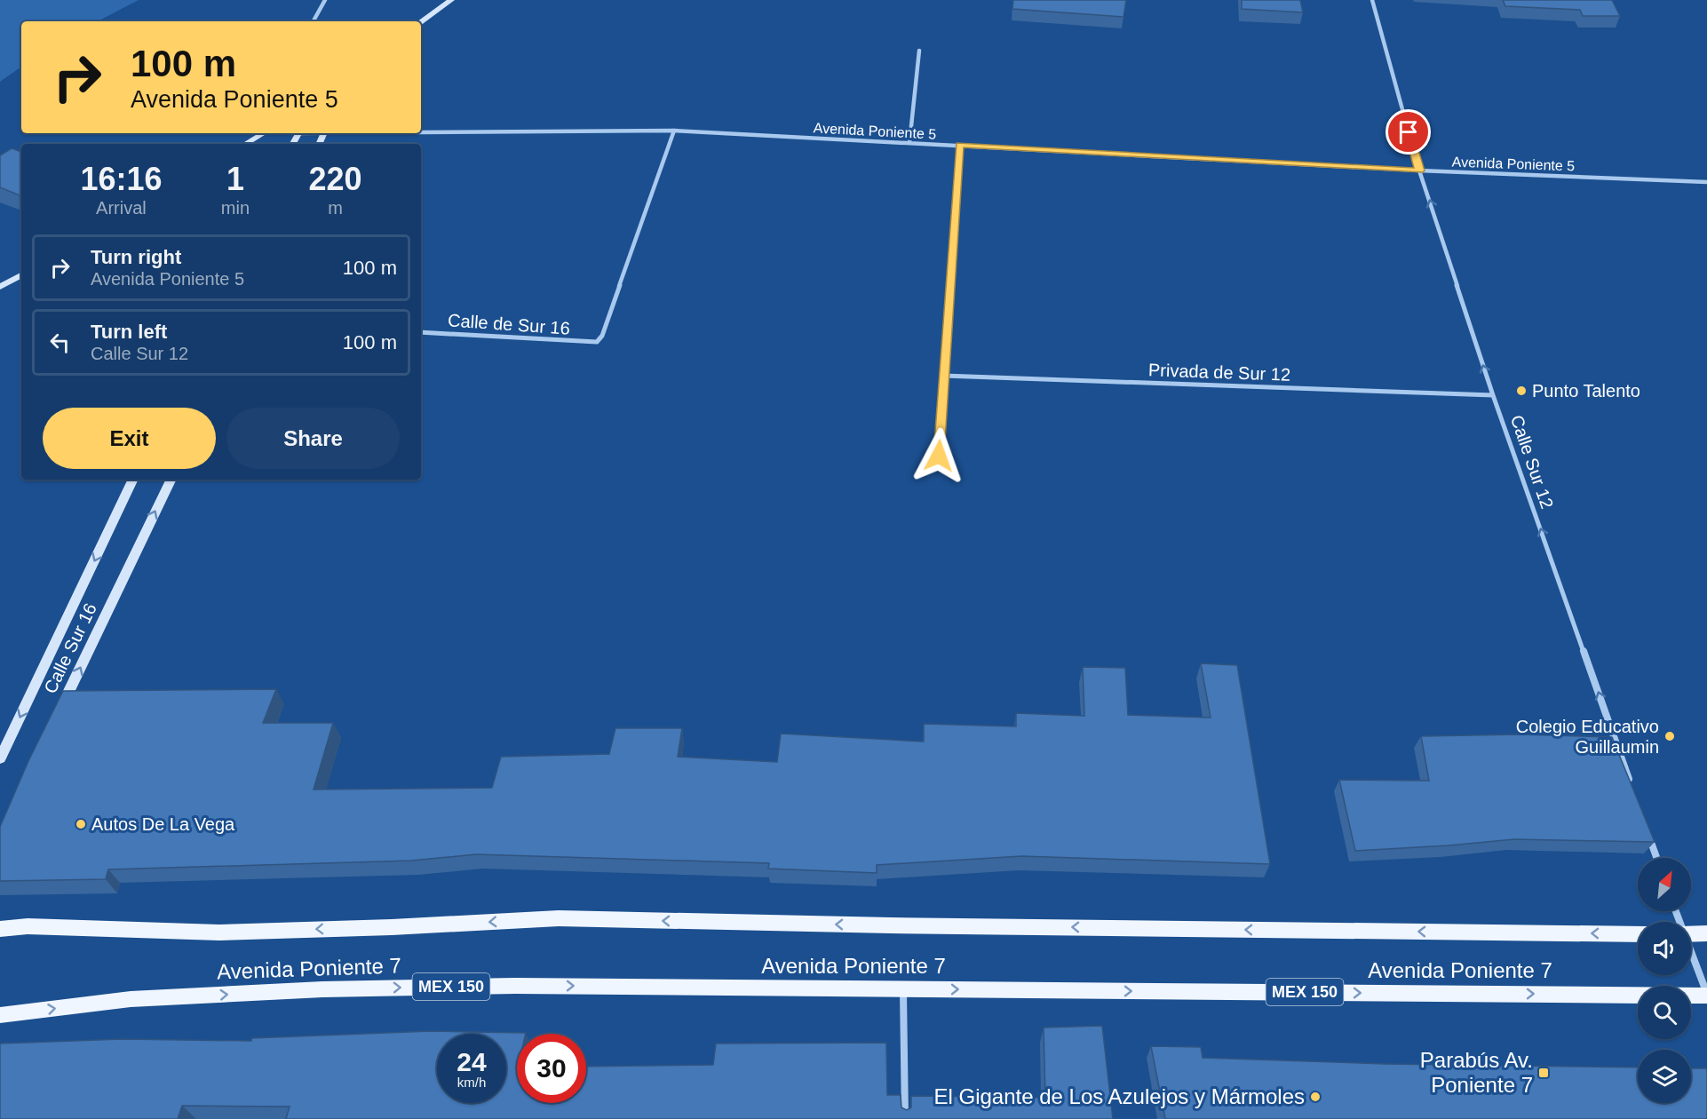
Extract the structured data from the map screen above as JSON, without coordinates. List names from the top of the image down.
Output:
{
  "streets": {
    "main road": ["Calle Sur 16", "Avenida Poniente 7", "MEX 150"],
    "street": [
      "Avenida Poniente 5",
      "Calle de Sur 16",
      "Privada de Sur 12",
      "Calle Sur 12"
    ]
  },
  "crossings": [
    ["Avenida Poniente 5", "Calle de Sur 16"],
    ["Avenida Poniente 5", "Calle Sur 12"],
    ["Privada de Sur 12", "Calle Sur 12"]
  ],
  "one_way": ["Calle Sur 12"],
  "places": {
    "other": [
      "Punto Talento",
      "Colegio Educativo Guillaumin",
      "Autos De La Vega",
      "El Gigante de Los Azulejos y Mármoles"
    ],
    "transit": ["Parabús Av. Poniente 7"]
  },
  "north": "top right",
  "page": {
    "turn": ["100 m", "Avenida Poniente 5"],
    "eta": [
      "16:16",
      "Arrival",
      "1",
      "min",
      "220",
      "m"
    ],
    "list": [
      {
        "name": "Turn right",
        "note": "Avenida Poniente 5",
        "value": "100 m"
      },
      {
        "name": "Turn left",
        "note": "Calle Sur 12",
        "value": "100 m"
      }
    ],
    "buttons": ["Exit", "Share"],
    "speed": "24 km/h",
    "limit": "30"
  }
}
